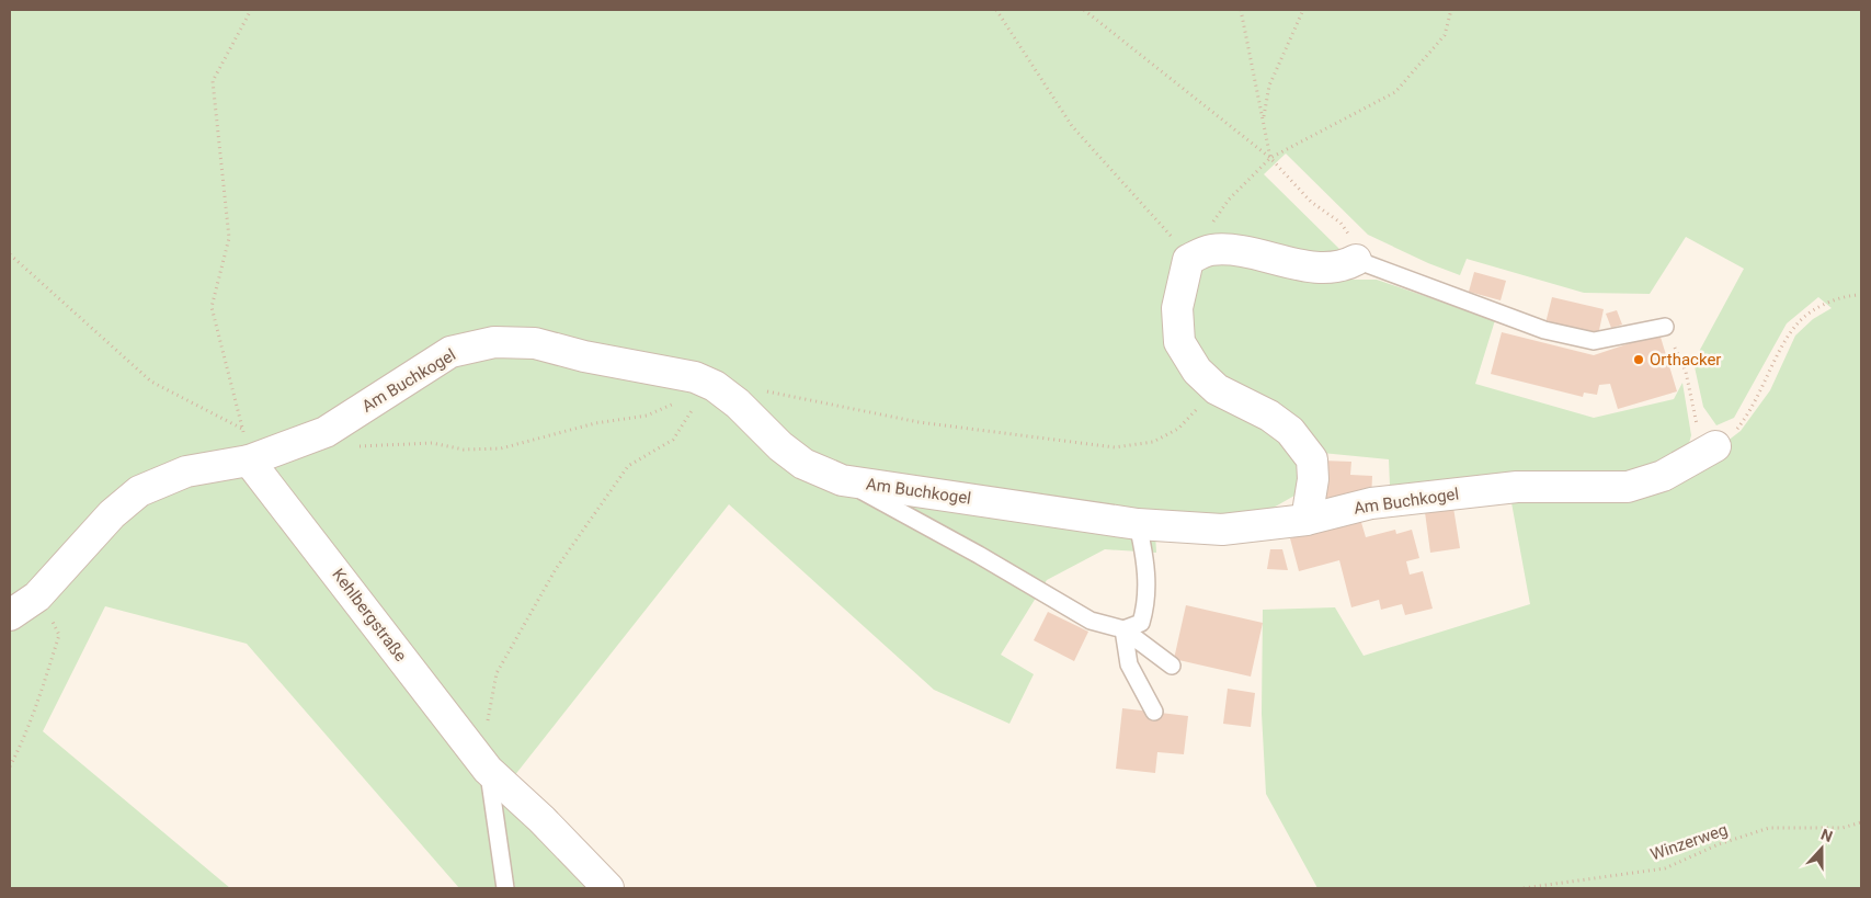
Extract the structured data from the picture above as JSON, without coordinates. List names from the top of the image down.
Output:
{
  "streets": {
    "street": ["Am Buchkogel", "Kehlbergstraße"],
    "path": ["Winzerweg"]
  },
  "crossings": [
    ["Am Buchkogel", "Kehlbergstraße"]
  ],
  "places": ["Orthacker"],
  "north": "top"
}
